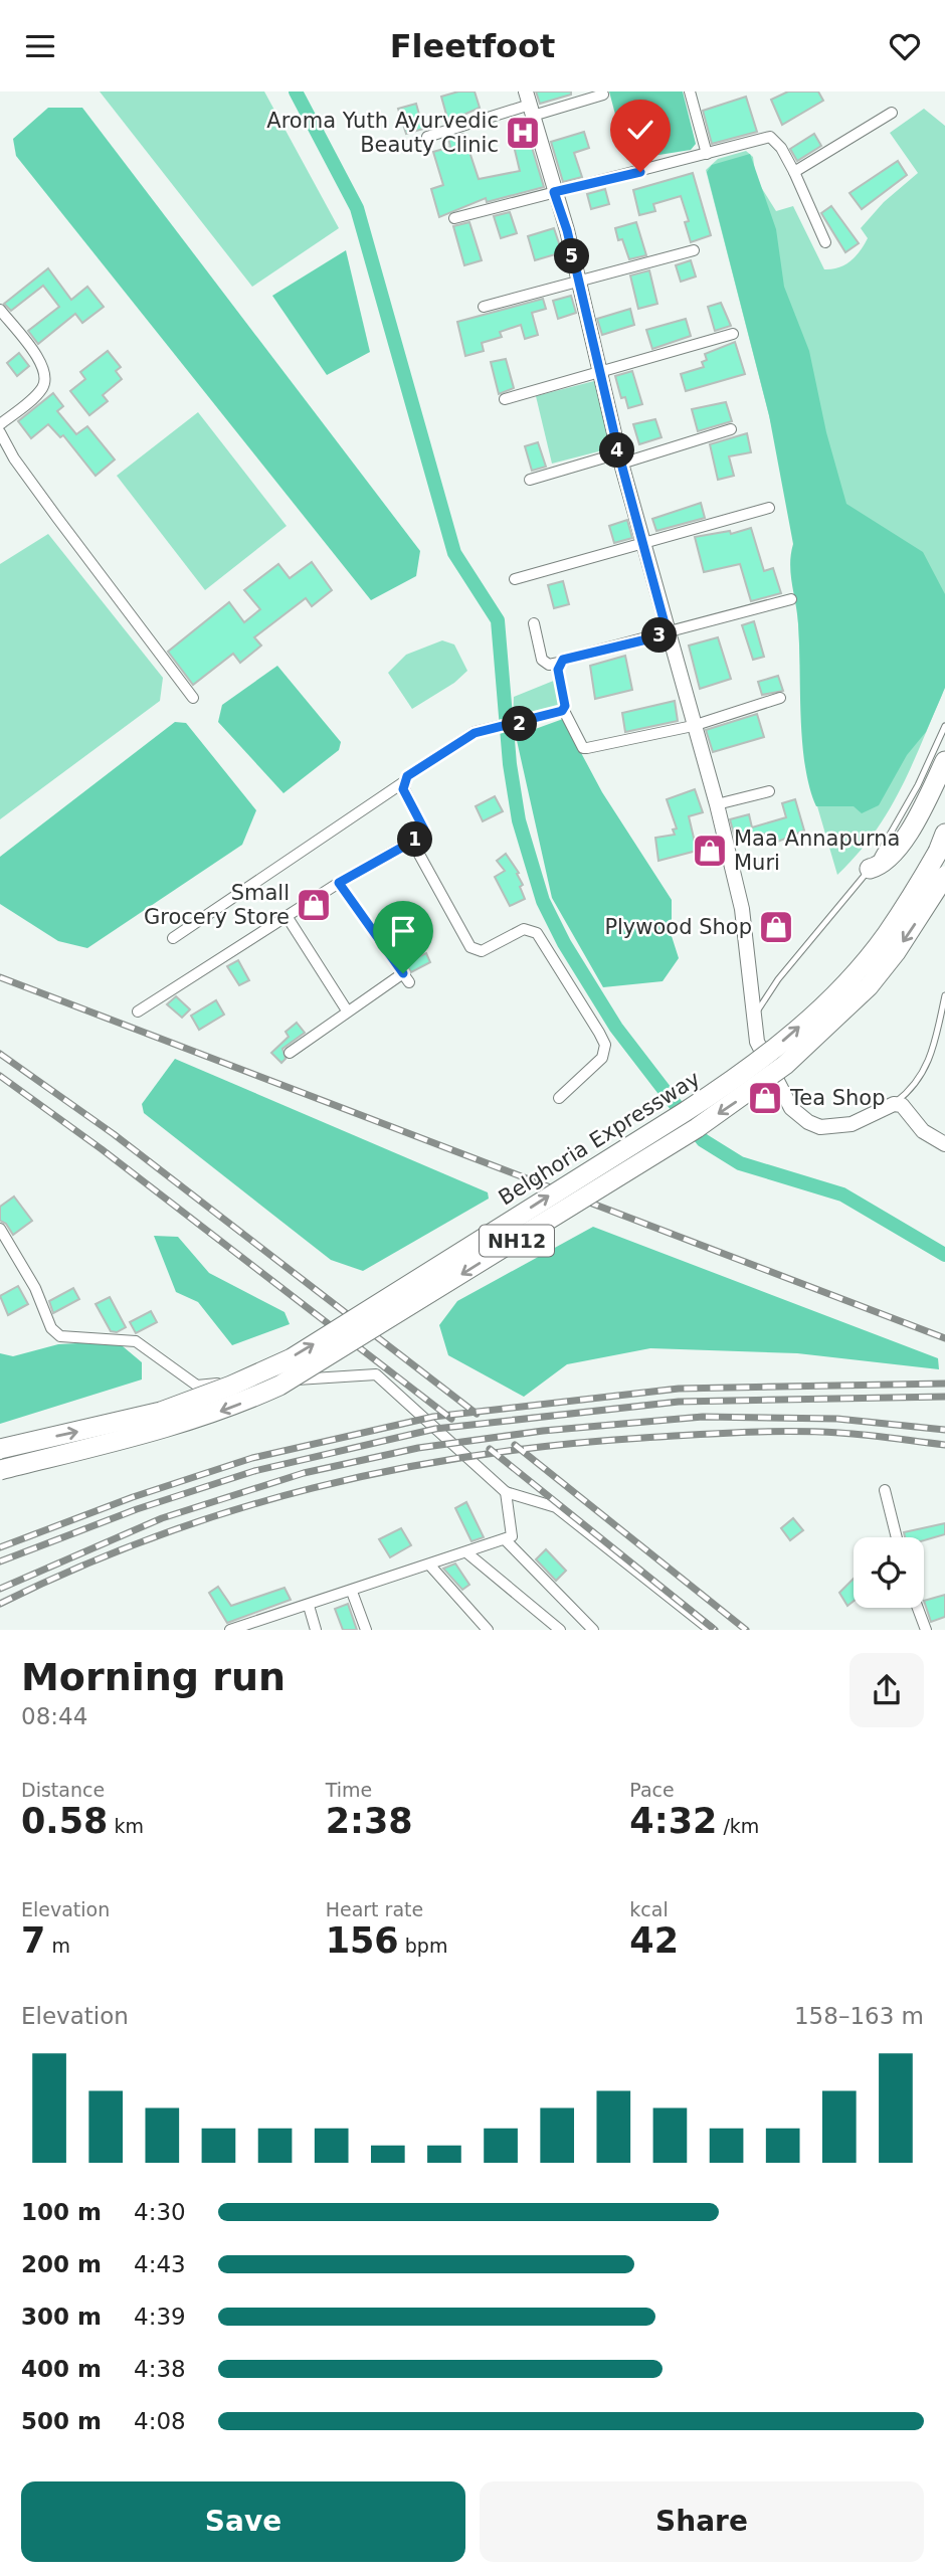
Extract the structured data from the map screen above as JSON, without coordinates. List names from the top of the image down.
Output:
{
  "streets": {
    "highway": ["Belghoria Expressway", "NH12"]
  },
  "places": {
    "hospital": ["Aroma Yuth Ayurvedic Beauty Clinic"],
    "shop": [
      "Maa Annapurna Muri",
      "Small Grocery Store",
      "Plywood Shop",
      "Tea Shop"
    ]
  },
  "page": {
    "header": "Fleetfoot",
    "pins": [
      "5",
      "4",
      "3",
      "2",
      "1"
    ],
    "heading": ["Morning run", "08:44"],
    "stats": [
      ["Distance", "0.58 km"],
      ["Time", "2:38"],
      ["Pace", "4:32 /km"],
      ["Elevation", "7 m"],
      ["Heart rate", "156 bpm"],
      ["kcal", "42"]
    ],
    "chart": ["Elevation", "158–163 m"],
    "list": [
      {
        "name": "100 m",
        "note": "4:30"
      },
      {
        "name": "200 m",
        "note": "4:43"
      },
      {
        "name": "300 m",
        "note": "4:39"
      },
      {
        "name": "400 m",
        "note": "4:38"
      },
      {
        "name": "500 m",
        "note": "4:08"
      }
    ],
    "buttons": ["Save", "Share"]
  }
}
